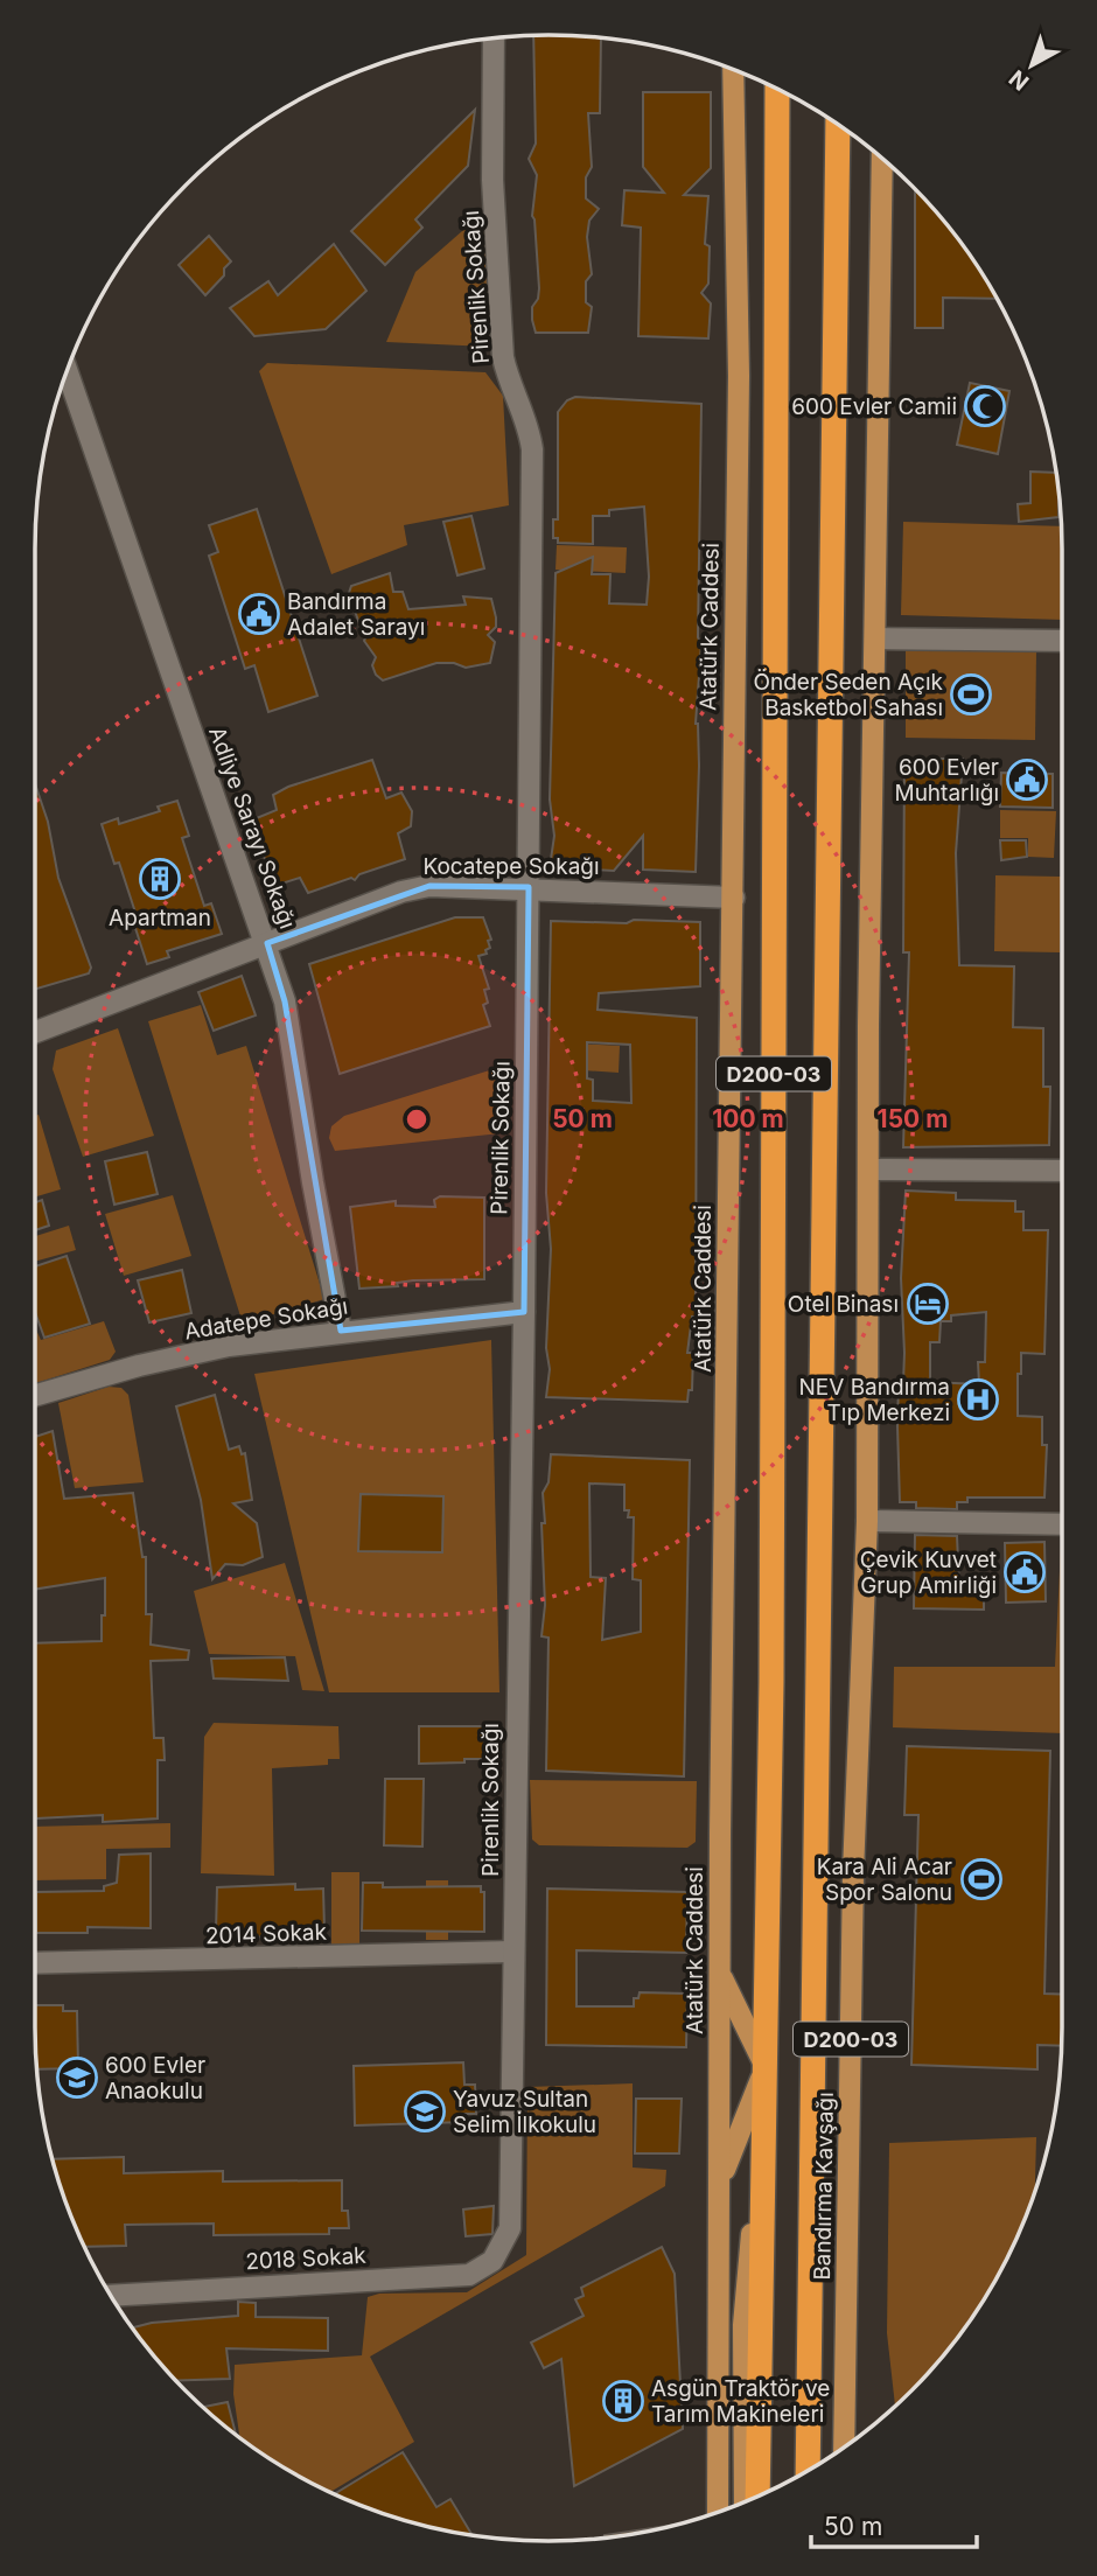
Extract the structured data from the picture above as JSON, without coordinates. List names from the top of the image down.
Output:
{
  "streets": {
    "highway": ["D200-03"],
    "main road": ["Atatürk Caddesi", "Bandırma Kavşağı"],
    "street": [
      "Pirenlik Sokağı",
      "Adliye Sarayı Sokağı",
      "Kocatepe Sokağı",
      "Adatepe Sokağı",
      "2014 Sokak",
      "2018 Sokak"
    ]
  },
  "crossings": [
    ["Pirenlik Sokağı", "Kocatepe Sokağı"],
    ["Pirenlik Sokağı", "Adatepe Sokağı"],
    ["Pirenlik Sokağı", "2014 Sokak"],
    ["Pirenlik Sokağı", "2018 Sokak"],
    ["Atatürk Caddesi", "Kocatepe Sokağı"],
    ["Adliye Sarayı Sokağı", "Kocatepe Sokağı"],
    ["Adliye Sarayı Sokağı", "Adatepe Sokağı"]
  ],
  "places": {
    "mosque": ["600 Evler Camii"],
    "public building": ["Bandırma Adalet Sarayı", "600 Evler Muhtarlığı", "Çevik Kuvvet Grup Amirliği"],
    "sports": ["Önder Seden Açık Basketbol Sahası", "Kara Ali Acar Spor Salonu"],
    "building": ["Apartman", "Asgün Traktör ve Tarım Makineleri"],
    "hotel": ["Otel Binası"],
    "hospital": ["NEV Bandırma Tıp Merkezi"],
    "school or university": ["600 Evler Anaokulu", "Yavuz Sultan Selim İlkokulu"]
  },
  "scale_bar": "50 m",
  "north": "bottom left",
  "rings": ["50 m", "100 m", "150 m"]
}
